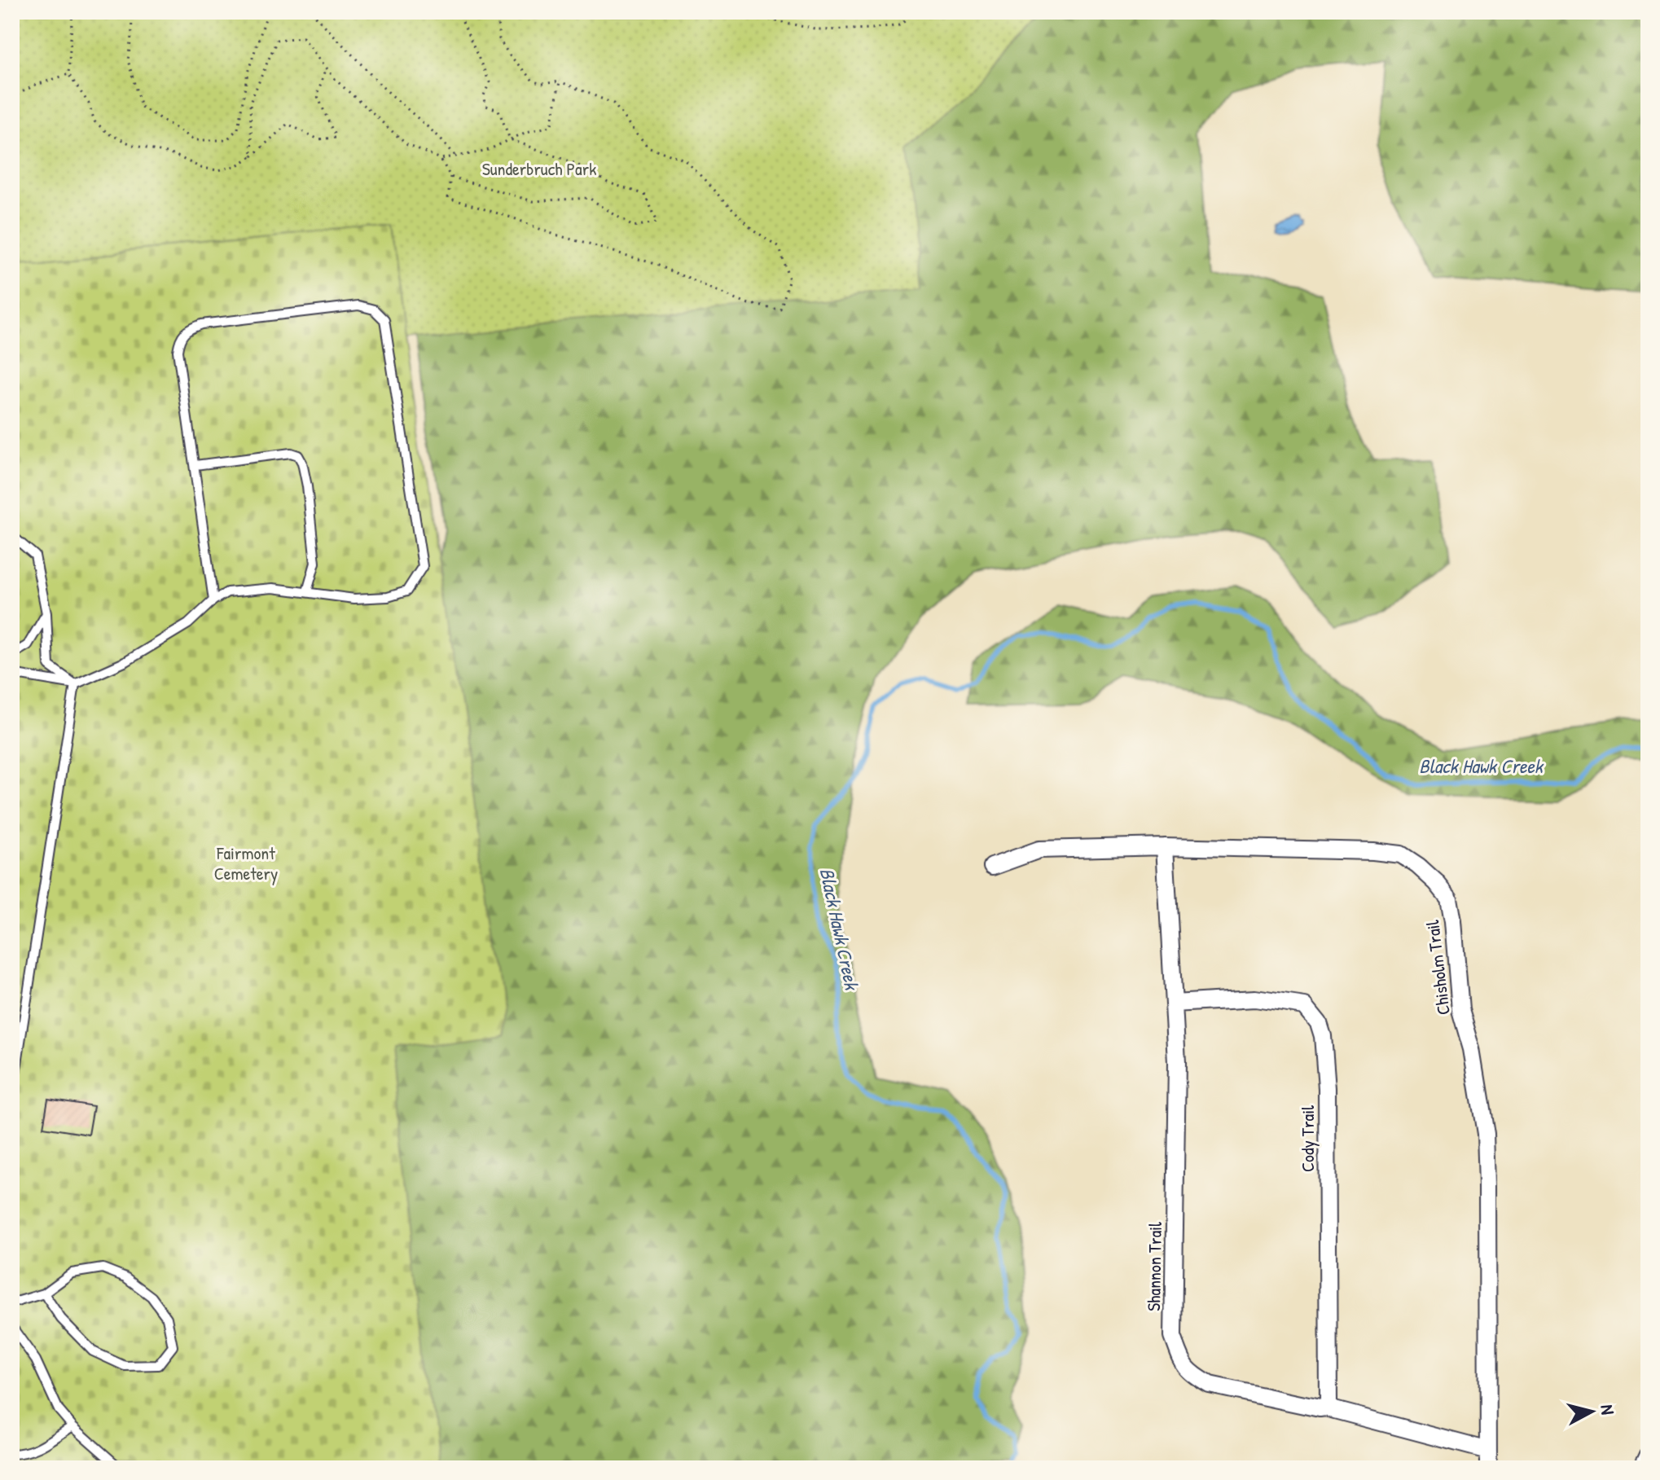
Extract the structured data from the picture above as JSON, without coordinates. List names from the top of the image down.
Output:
{
  "streets": {
    "street": ["Chisholm Trail", "Cody Trail", "Shannon Trail"]
  },
  "crossings": [
    ["Chisholm Trail", "Shannon Trail"],
    ["Cody Trail", "Shannon Trail"]
  ],
  "water": ["Black Hawk Creek"],
  "parks": ["Sunderbruch Park", "Fairmont Cemetery"],
  "north": "right"
}
